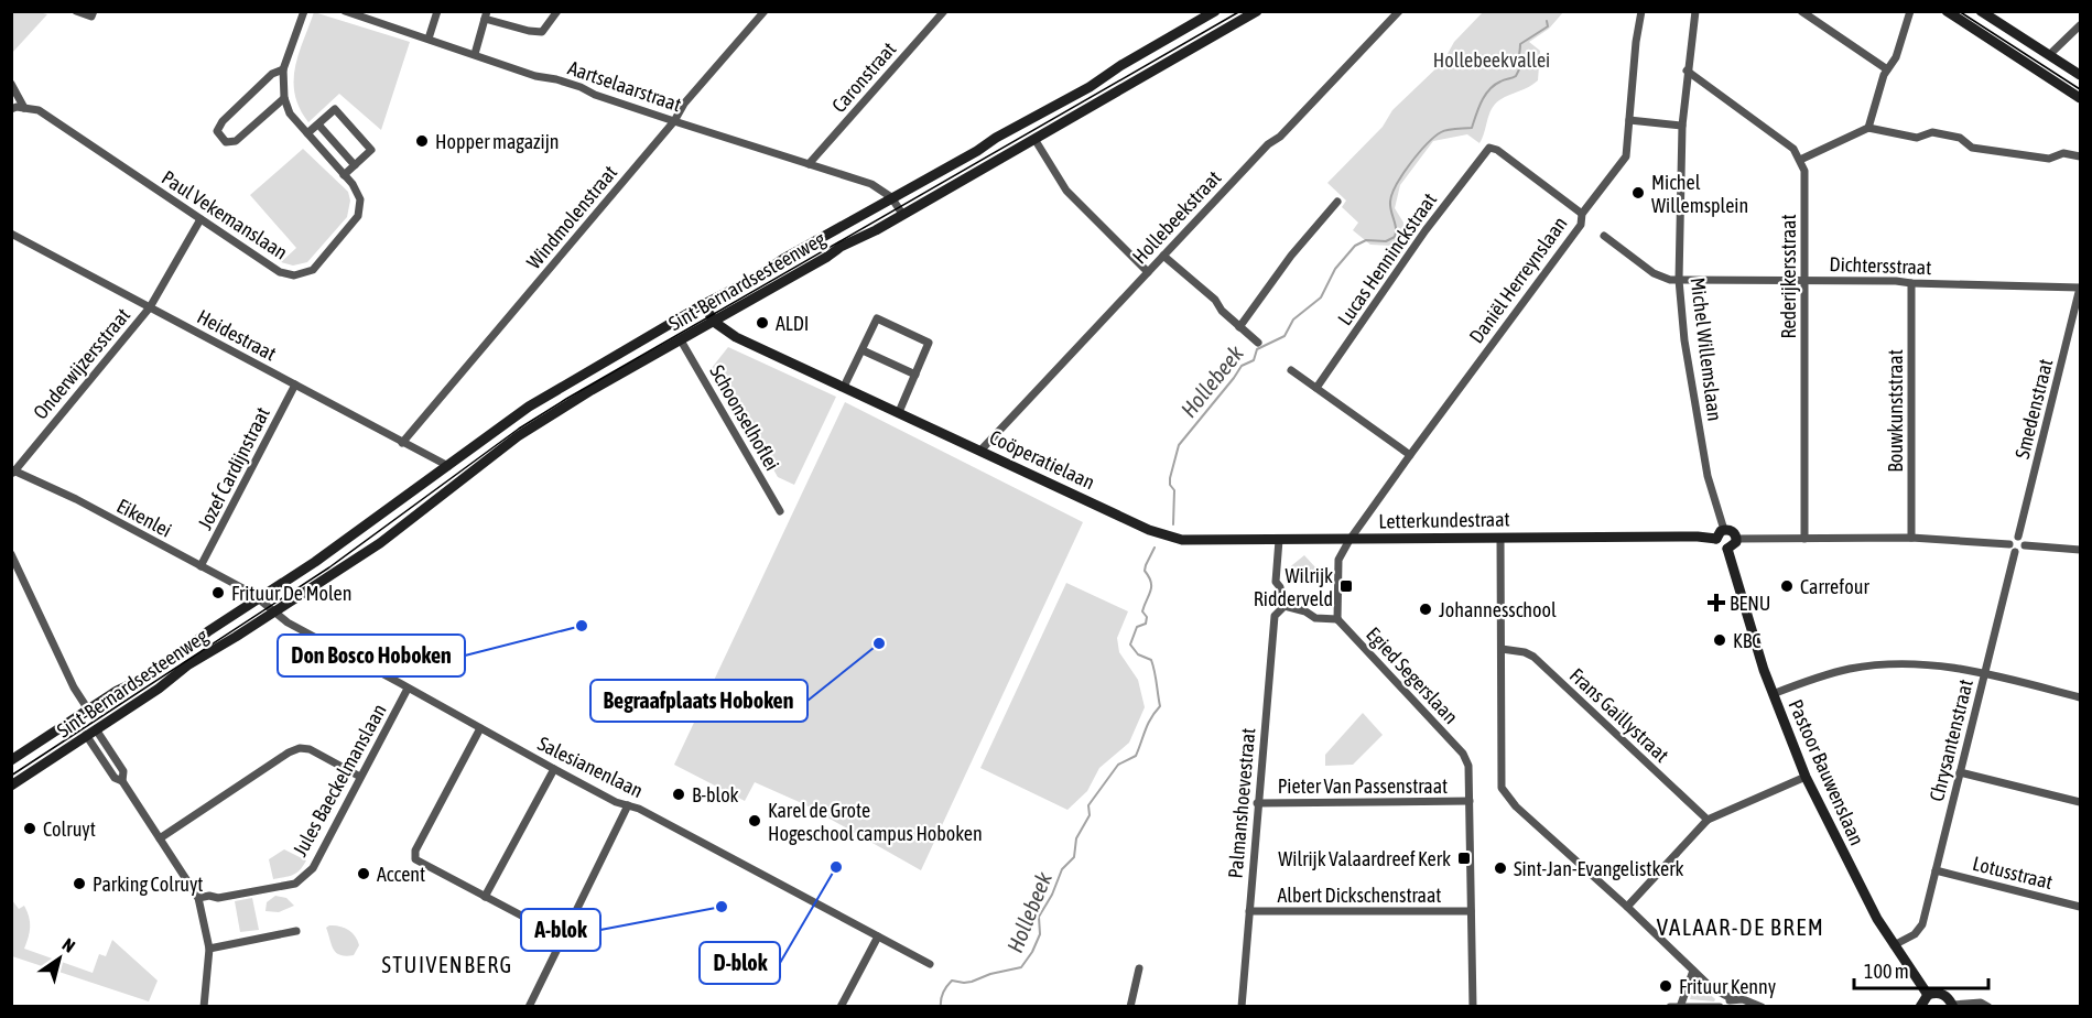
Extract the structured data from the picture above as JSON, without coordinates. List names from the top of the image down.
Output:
{
  "streets": {
    "main road": [
      "Sint-Bernardsesteenweg",
      "Coöperatielaan",
      "Letterkundestraat",
      "Pastoor Bauwenslaan"
    ],
    "street": [
      "Caronstraat",
      "Aartselaarstraat",
      "Paul Vekemanslaan",
      "Windmolenstraat",
      "Hollebeekstraat",
      "Lucas Henninckstraat",
      "Dichtersstraat",
      "Rederijkersstraat",
      "Daniël Herreynslaan",
      "Heidestraat",
      "Michel Willemslaan",
      "Onderwijzersstraat",
      "Smedenstraat",
      "Bouwkunststraat",
      "Schoonselhoflei",
      "Jozef Cardijnstraat",
      "Eikenlei",
      "Egied Segerslaan",
      "Frans Gaillystraat",
      "Chrysantenstraat",
      "Salesianenlaan",
      "Jules Baeckelmanslaan",
      "Pieter Van Passenstraat",
      "Palmanshoevestraat",
      "Lotusstraat",
      "Albert Dickschenstraat"
    ]
  },
  "crossings": [
    ["Caronstraat", "Aartselaarstraat"],
    ["Aartselaarstraat", "Windmolenstraat"],
    ["Aartselaarstraat", "Sint-Bernardsesteenweg"],
    ["Paul Vekemanslaan", "Onderwijzersstraat"],
    ["Windmolenstraat", "Heidestraat"],
    ["Hollebeekstraat", "Coöperatielaan"],
    ["Lucas Henninckstraat", "Daniël Herreynslaan"],
    ["Dichtersstraat", "Rederijkersstraat"],
    ["Dichtersstraat", "Michel Willemslaan"],
    ["Dichtersstraat", "Smedenstraat"],
    ["Dichtersstraat", "Bouwkunststraat"],
    ["Daniël Herreynslaan", "Letterkundestraat"],
    ["Daniël Herreynslaan", "Egied Segerslaan"],
    ["Sint-Bernardsesteenweg", "Heidestraat"],
    ["Sint-Bernardsesteenweg", "Schoonselhoflei"],
    ["Sint-Bernardsesteenweg", "Coöperatielaan"],
    ["Sint-Bernardsesteenweg", "Eikenlei"],
    ["Sint-Bernardsesteenweg", "Salesianenlaan"],
    ["Heidestraat", "Onderwijzersstraat"],
    ["Heidestraat", "Jozef Cardijnstraat"],
    ["Michel Willemslaan", "Letterkundestraat"],
    ["Michel Willemslaan", "Pastoor Bauwenslaan"],
    ["Onderwijzersstraat", "Eikenlei"],
    ["Smedenstraat", "Chrysantenstraat"],
    ["Coöperatielaan", "Letterkundestraat"],
    ["Jozef Cardijnstraat", "Eikenlei"],
    ["Letterkundestraat", "Pastoor Bauwenslaan"],
    ["Egied Segerslaan", "Pieter Van Passenstraat"],
    ["Chrysantenstraat", "Pastoor Bauwenslaan"],
    ["Chrysantenstraat", "Lotusstraat"],
    ["Salesianenlaan", "Jules Baeckelmanslaan"],
    ["Pieter Van Passenstraat", "Palmanshoevestraat"],
    ["Palmanshoevestraat", "Albert Dickschenstraat"]
  ],
  "districts": ["VALAAR-DE BREM", "STUIVENBERG"],
  "water": ["Hollebeek"],
  "parks": ["Hollebeekvallei"],
  "places": {
    "other": [
      "Hopper magazijn",
      "Michel Willemsplein",
      "ALDI",
      "Carrefour",
      "Frituur De Molen",
      "Johannesschool",
      "Don Bosco Hoboken",
      "KBC",
      "Begraafplaats Hoboken",
      "B-blok",
      "Karel de Grote Hogeschool campus Hoboken",
      "Colruyt",
      "D-blok",
      "Sint-Jan-Evangelistkerk",
      "Accent",
      "Parking Colruyt",
      "A-blok",
      "Frituur Kenny"
    ],
    "transit": ["Wilrijk Ridderveld", "Wilrijk Valaardreef Kerk"],
    "health": ["BENU"]
  },
  "scale_bar": "100 m",
  "north": "top right"
}
